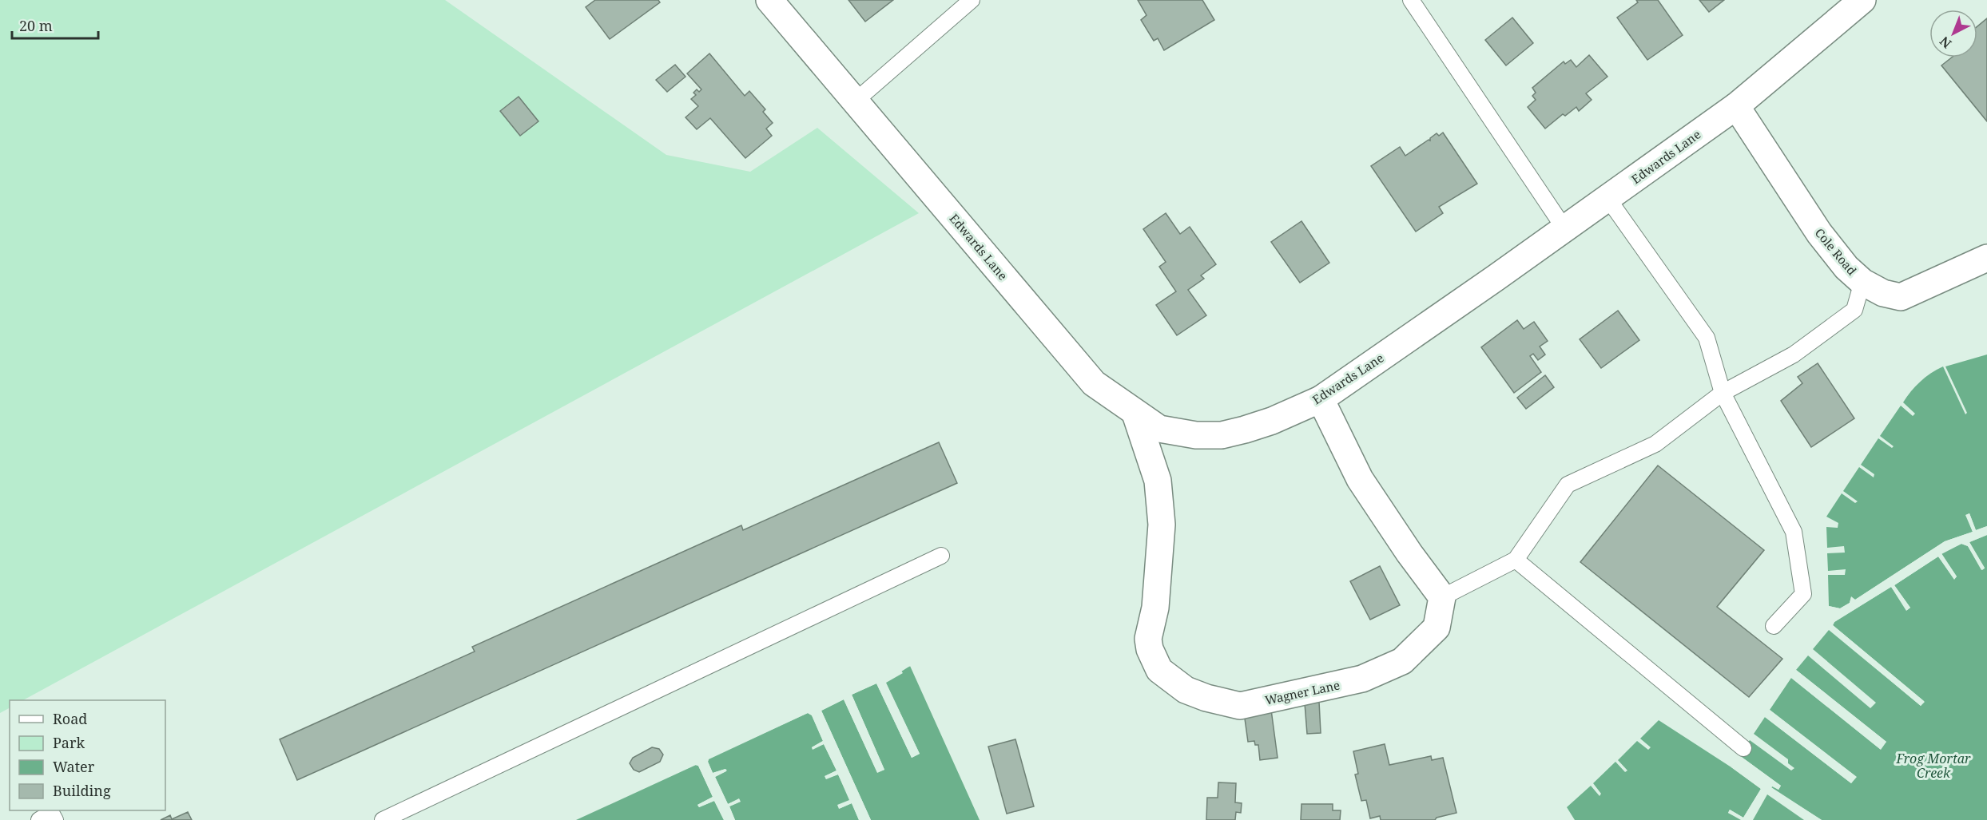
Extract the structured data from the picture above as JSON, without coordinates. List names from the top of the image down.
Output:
{
  "streets": {
    "street": ["Edwards Lane", "Cole Road", "Wagner Lane"]
  },
  "crossings": [
    ["Edwards Lane", "Cole Road"],
    ["Edwards Lane", "Wagner Lane"]
  ],
  "water": ["Frog Mortar Creek"],
  "legend": [
    "Road",
    "Park",
    "Water",
    "Building"
  ],
  "scale_bar": "20 m",
  "north": "bottom left"
}
